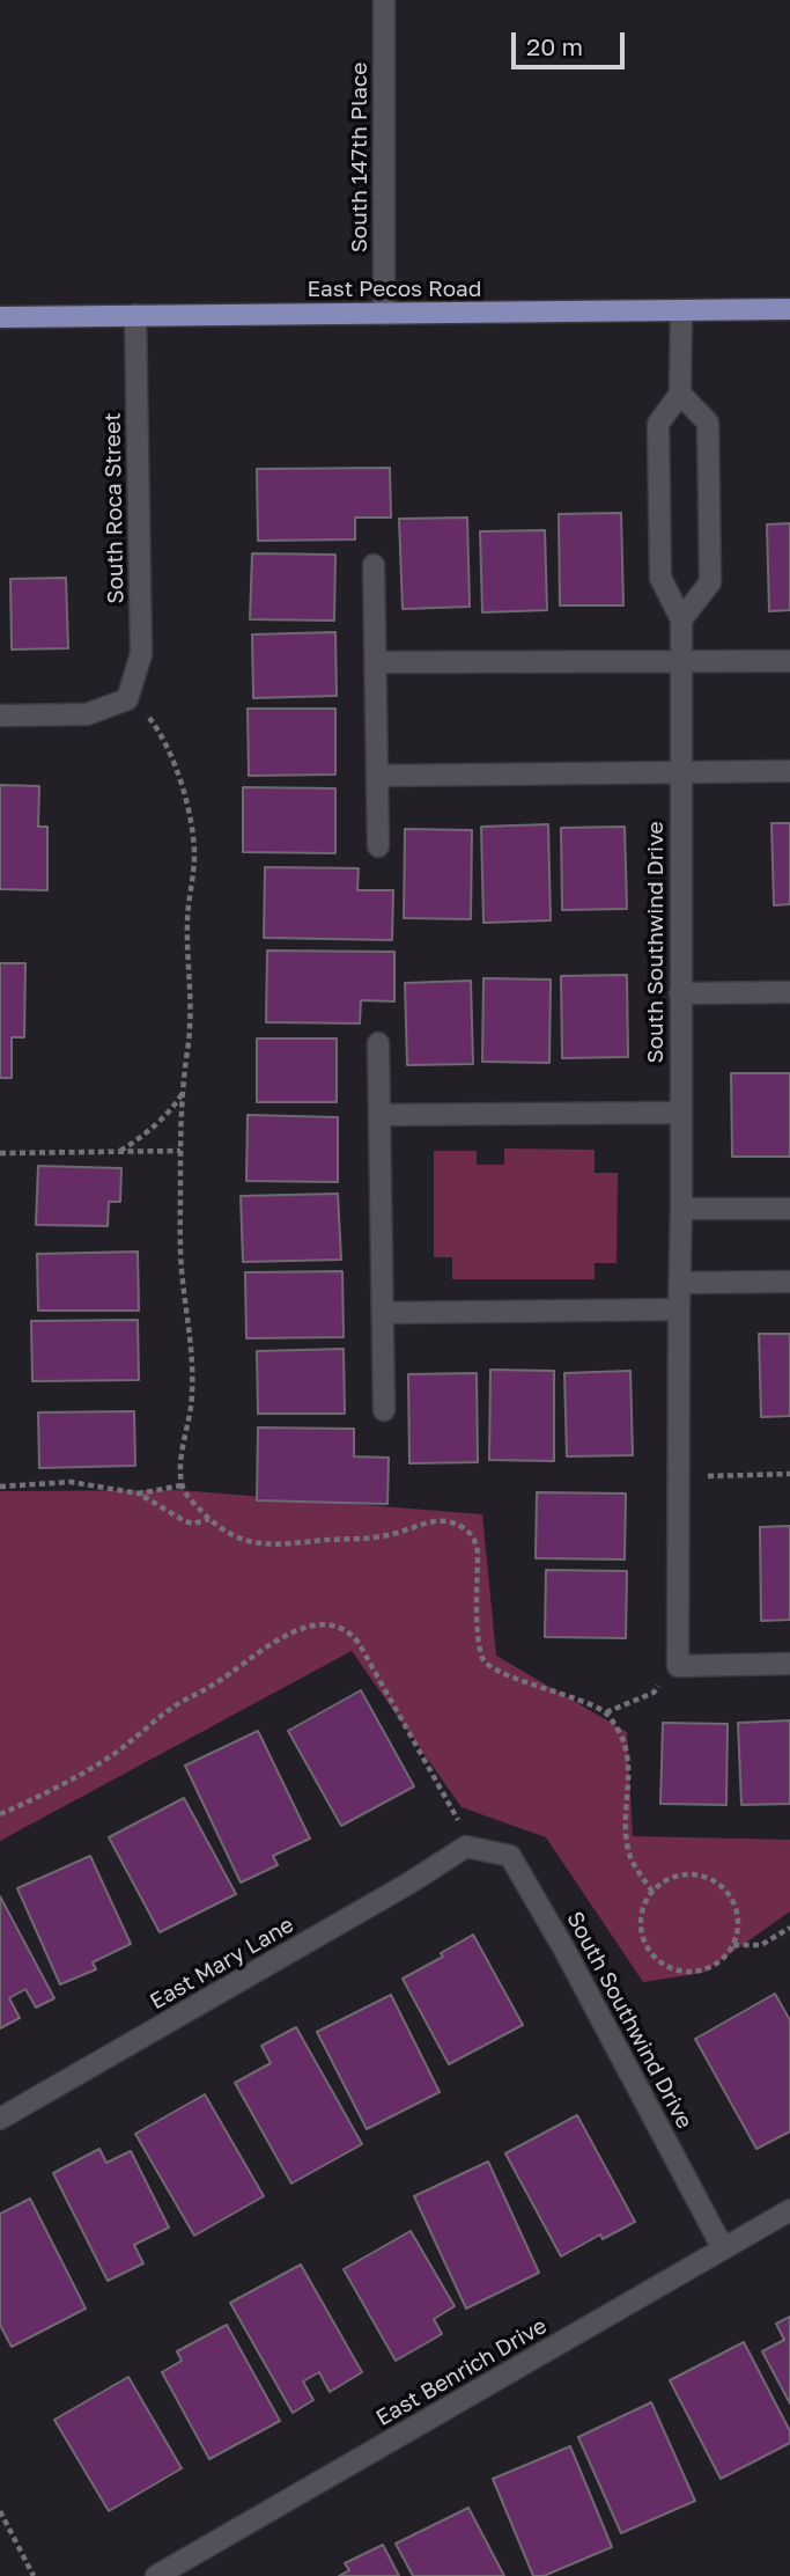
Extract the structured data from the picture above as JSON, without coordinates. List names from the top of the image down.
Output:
{
  "streets": {
    "main road": ["East Pecos Road"],
    "street": [
      "South 147th Place",
      "South Roca Street",
      "South Southwind Drive",
      "East Mary Lane",
      "East Benrich Drive"
    ]
  },
  "crossings": [
    ["South 147th Place", "East Pecos Road"],
    ["East Pecos Road", "South Roca Street"],
    ["South Southwind Drive", "East Mary Lane"],
    ["South Southwind Drive", "East Benrich Drive"]
  ],
  "scale_bar": "20 m"
}
